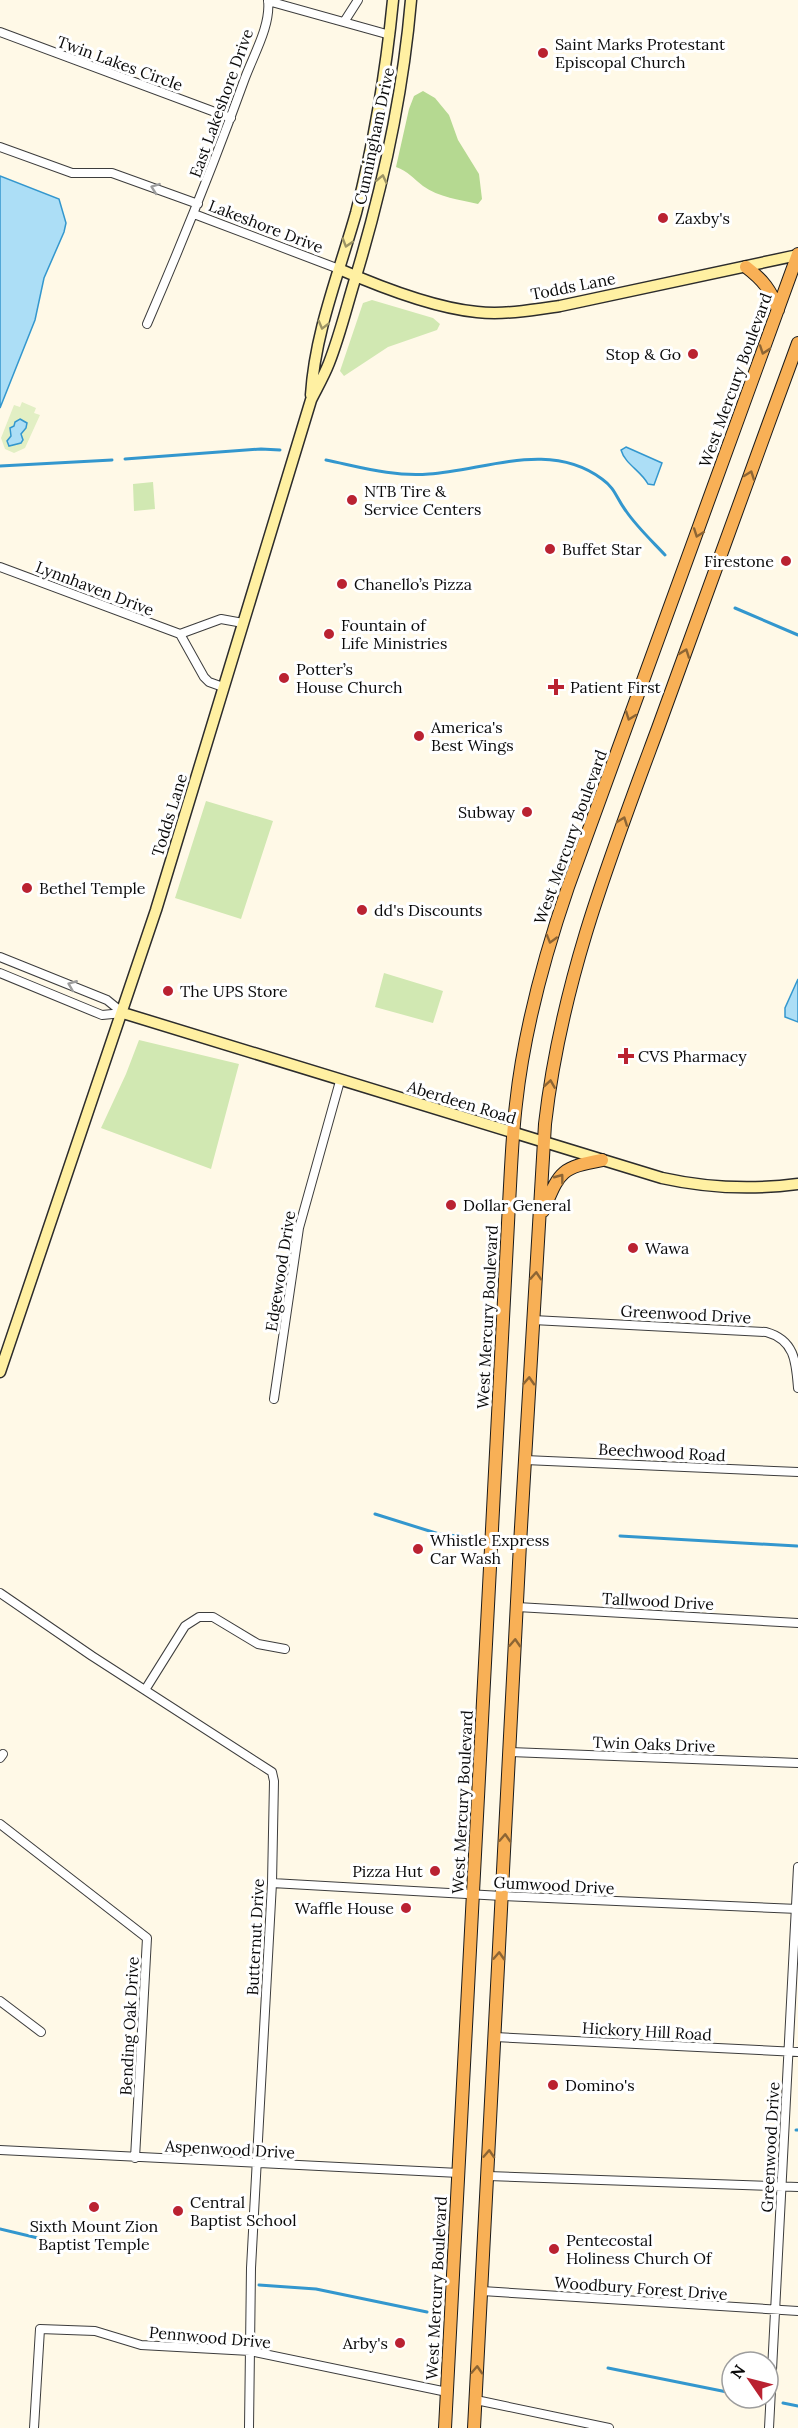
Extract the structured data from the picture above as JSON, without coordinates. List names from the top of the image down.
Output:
{
  "streets": {
    "highway": ["West Mercury Boulevard"],
    "main road": ["Cunningham Drive", "Todds Lane", "Aberdeen Road"],
    "street": [
      "Twin Lakes Circle",
      "East Lakeshore Drive",
      "Lakeshore Drive",
      "Lynnhaven Drive",
      "Edgewood Drive",
      "Greenwood Drive",
      "Beechwood Road",
      "Tallwood Drive",
      "Twin Oaks Drive",
      "Gumwood Drive",
      "Butternut Drive",
      "Bending Oak Drive",
      "Hickory Hill Road",
      "Aspenwood Drive",
      "Woodbury Forest Drive",
      "Pennwood Drive"
    ]
  },
  "crossings": [
    ["Twin Lakes Circle", "East Lakeshore Drive"],
    ["East Lakeshore Drive", "Lakeshore Drive"],
    ["Cunningham Drive", "Lakeshore Drive"],
    ["Cunningham Drive", "Todds Lane"],
    ["Lakeshore Drive", "Todds Lane"],
    ["Todds Lane", "West Mercury Boulevard"],
    ["Todds Lane", "Aberdeen Road"],
    ["West Mercury Boulevard", "Aberdeen Road"],
    ["West Mercury Boulevard", "Gumwood Drive"],
    ["West Mercury Boulevard", "Aspenwood Drive"],
    ["West Mercury Boulevard", "Pennwood Drive"],
    ["Aberdeen Road", "Edgewood Drive"],
    ["Greenwood Drive", "Gumwood Drive"],
    ["Greenwood Drive", "Hickory Hill Road"],
    ["Greenwood Drive", "Woodbury Forest Drive"],
    ["Gumwood Drive", "Butternut Drive"],
    ["Butternut Drive", "Aspenwood Drive"],
    ["Butternut Drive", "Pennwood Drive"],
    ["Bending Oak Drive", "Aspenwood Drive"]
  ],
  "places": {
    "other": [
      "Saint Marks Protestant Episcopal Church",
      "Zaxby's",
      "Stop & Go",
      "NTB Tire & Service Centers",
      "Buffet Star",
      "Firestone",
      "Chanello’s Pizza",
      "Fountain of Life Ministries",
      "Potter’s House Church",
      "America's Best Wings",
      "Subway",
      "Bethel Temple",
      "dd's Discounts",
      "The UPS Store",
      "Dollar General",
      "Wawa",
      "Whistle Express Car Wash",
      "Pizza Hut",
      "Waffle House",
      "Domino's",
      "Sixth Mount Zion Baptist Temple",
      "Central Baptist School",
      "Pentecostal Holiness Church Of",
      "Arby's"
    ],
    "health": ["Patient First", "CVS Pharmacy"]
  },
  "north": "top left"
}
